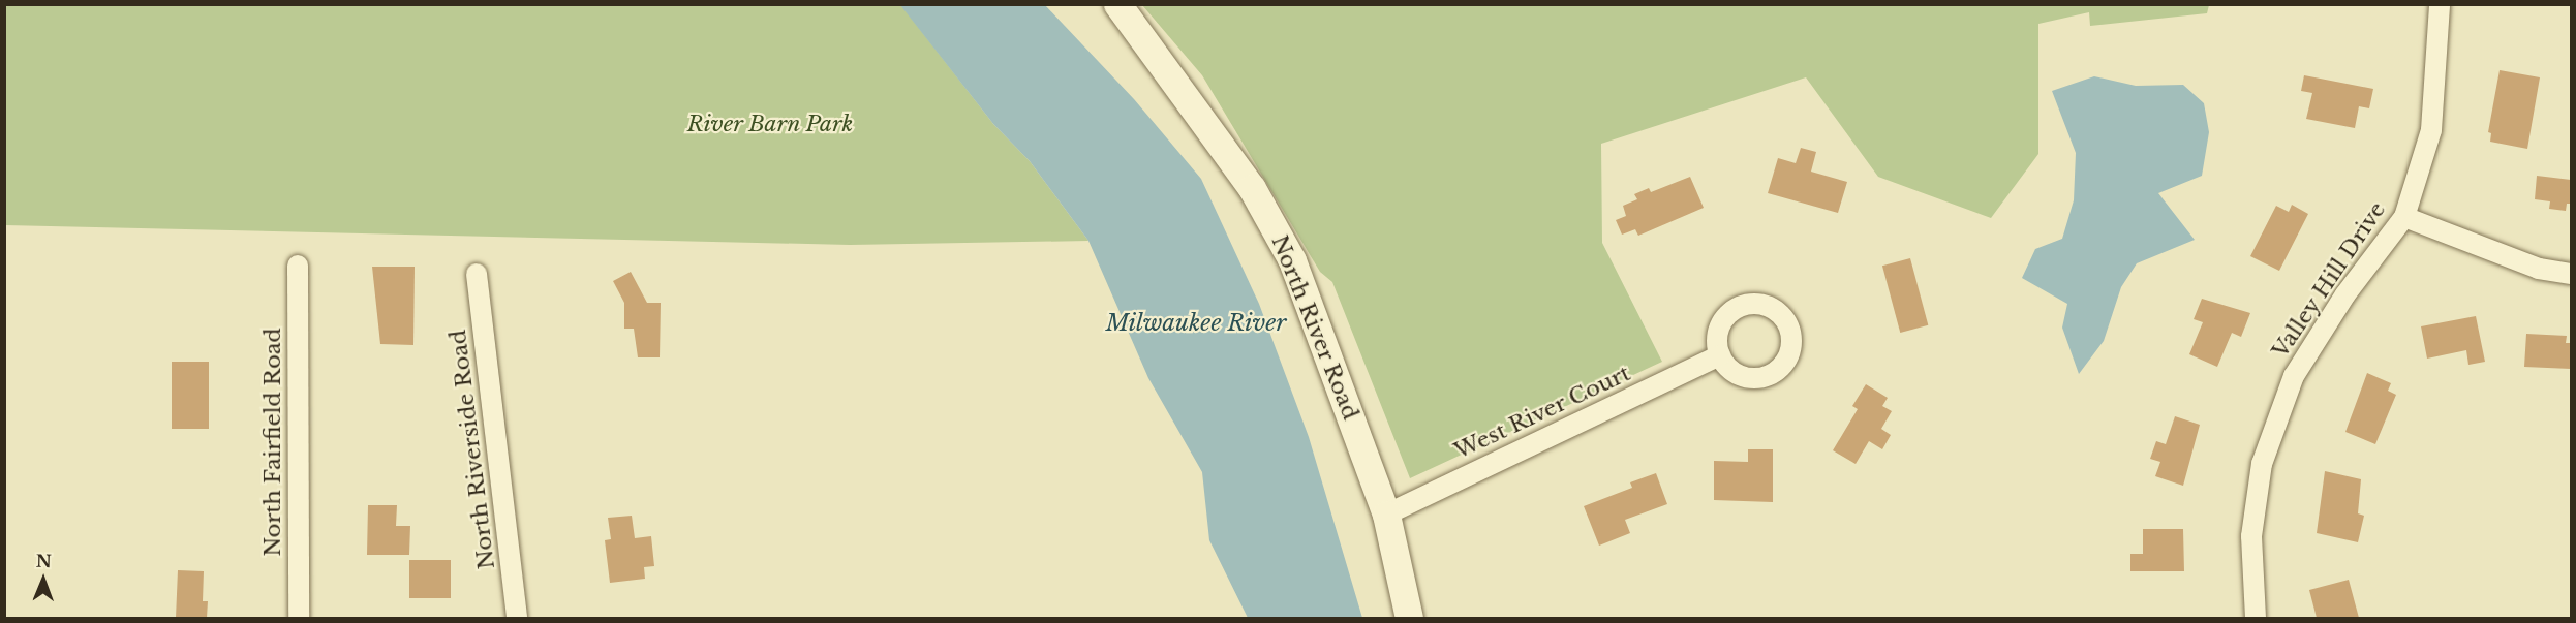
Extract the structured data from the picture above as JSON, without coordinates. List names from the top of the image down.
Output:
{
  "streets": {
    "street": [
      "Valley Hill Drive",
      "North River Road",
      "West River Court",
      "North Fairfield Road",
      "North Riverside Road"
    ]
  },
  "crossings": [
    ["North River Road", "West River Court"]
  ],
  "water": ["Milwaukee River"],
  "parks": ["River Barn Park"],
  "north": "top"
}
